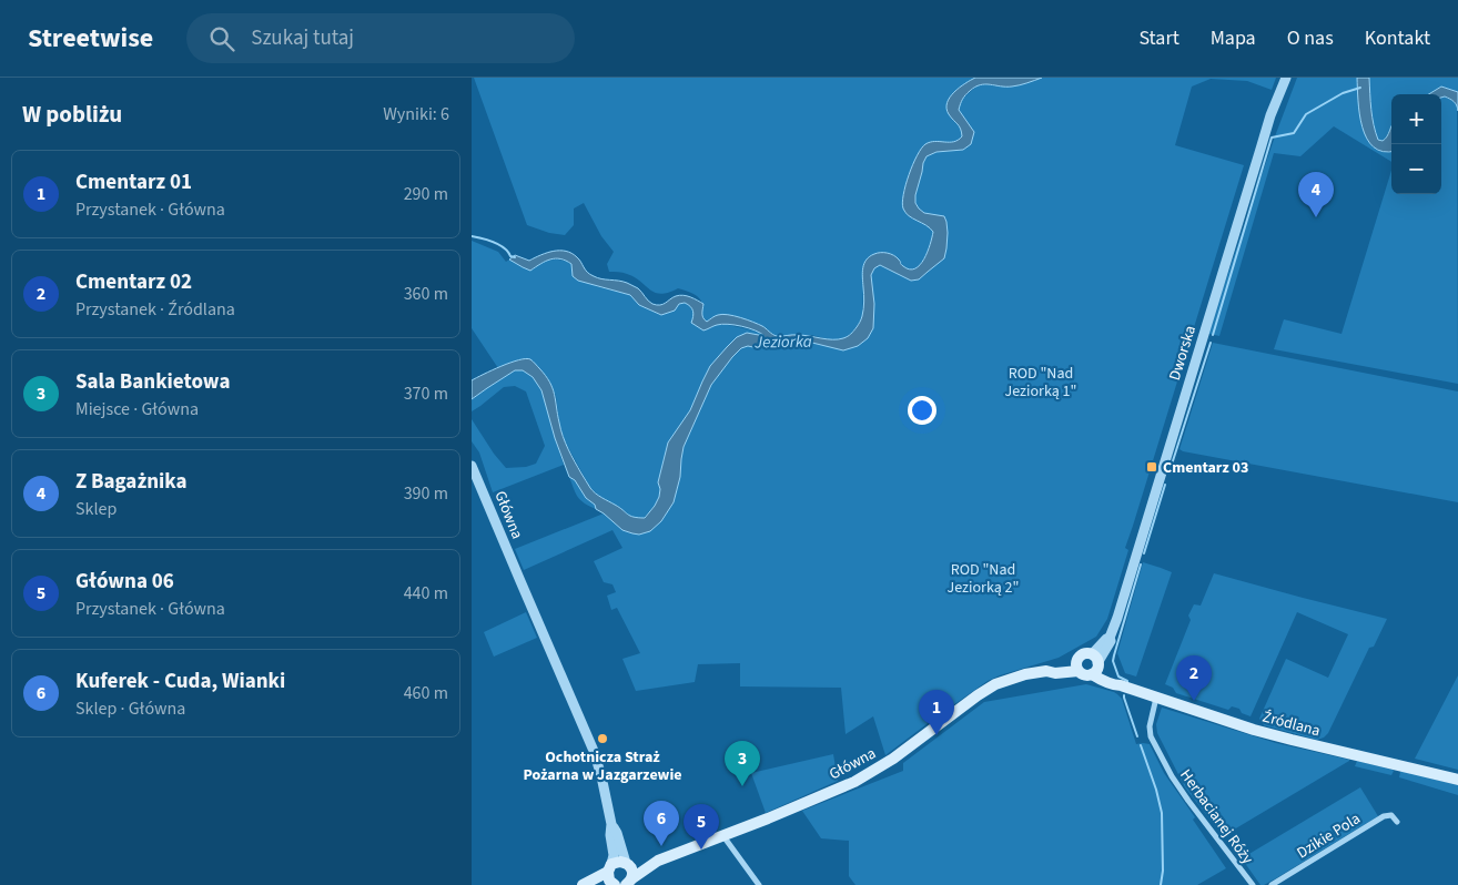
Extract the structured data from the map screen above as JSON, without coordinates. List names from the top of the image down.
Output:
{
  "streets": {
    "main road": ["Główna", "Źródlana"],
    "street": ["Dworska", "Herbacianej Róży", "Dzikie Pola"]
  },
  "crossings": [
    ["Dworska", "Źródlana"],
    ["Główna", "Źródlana"],
    ["Źródlana", "Herbacianej Róży"]
  ],
  "water": ["Jeziorka"],
  "parks": ["ROD \"Nad Jeziorką 1\"", "ROD \"Nad Jeziorką 2\""],
  "places": {
    "transit": ["Cmentarz 03"],
    "other": ["Ochotnicza Straż Pożarna w Jazgarzewie"]
  },
  "page": {
    "header": "Streetwise",
    "search": "Szukaj tutaj",
    "nav": [
      "Start",
      "Mapa",
      "O nas",
      "Kontakt"
    ],
    "heading": ["W pobliżu", "Wyniki: 6"],
    "map_buttons": ["+", "−"],
    "list": [
      {
        "mark": "1",
        "name": "Cmentarz 01",
        "note": "Przystanek · Główna",
        "value": "290 m"
      },
      {
        "mark": "2",
        "name": "Cmentarz 02",
        "note": "Przystanek · Źródlana",
        "value": "360 m"
      },
      {
        "mark": "3",
        "name": "Sala Bankietowa",
        "note": "Miejsce · Główna",
        "value": "370 m"
      },
      {
        "mark": "4",
        "name": "Z Bagażnika",
        "note": "Sklep",
        "value": "390 m"
      },
      {
        "mark": "5",
        "name": "Główna 06",
        "note": "Przystanek · Główna",
        "value": "440 m"
      },
      {
        "mark": "6",
        "name": "Kuferek - Cuda, Wianki",
        "note": "Sklep · Główna",
        "value": "460 m"
      }
    ],
    "pins": [
      "4",
      "2",
      "1",
      "3",
      "6",
      "5"
    ]
  }
}
